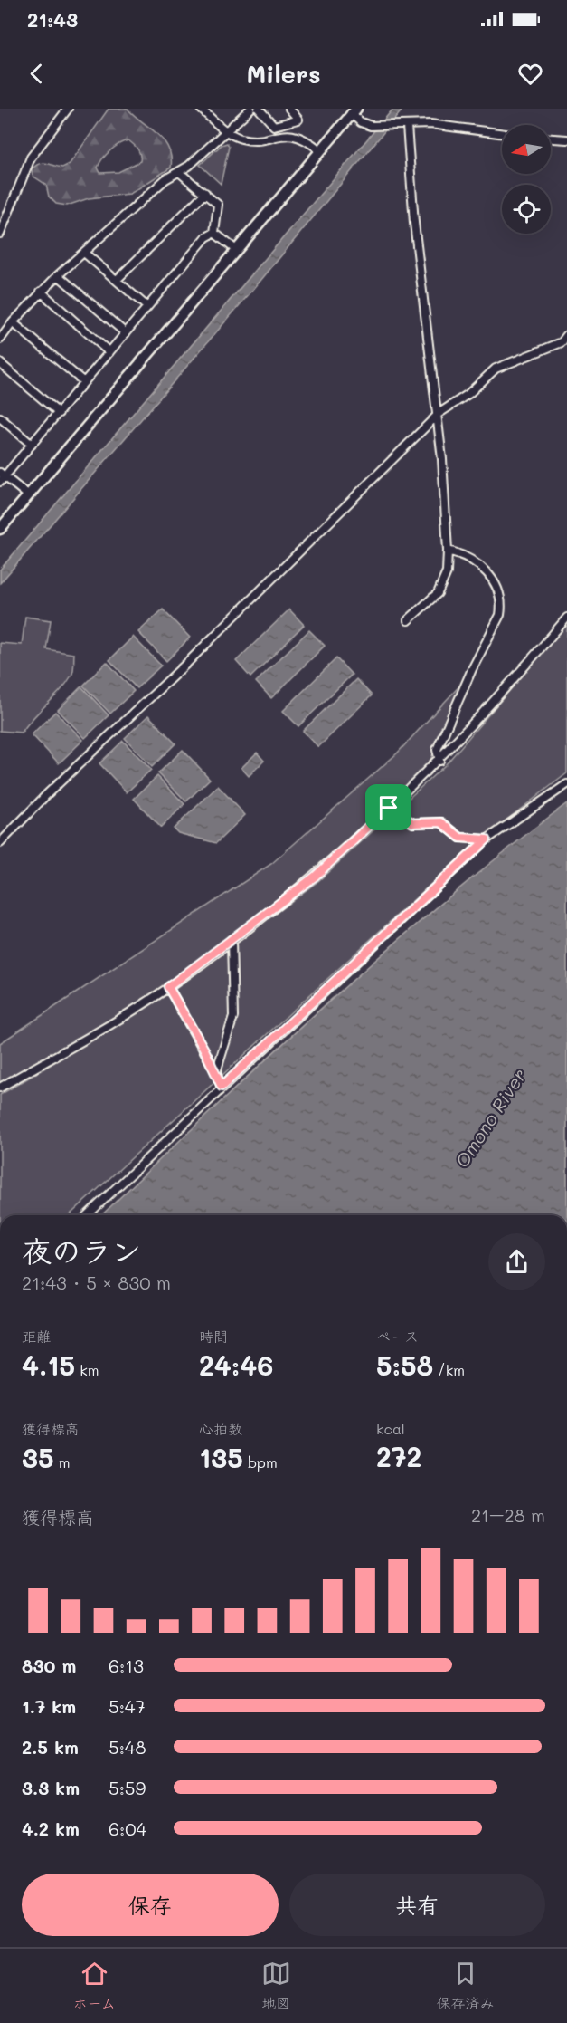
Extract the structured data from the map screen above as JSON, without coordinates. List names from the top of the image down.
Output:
{
  "water": ["Omono River"],
  "north": "left",
  "page": {
    "status": "21:43",
    "header": "Milers",
    "heading": ["夜のラン", "21:43 · 5 × 830 m"],
    "stats": [
      ["距離", "4.15 km"],
      ["時間", "24:46"],
      ["ペース", "5:58 /km"],
      ["獲得標高", "35 m"],
      ["心拍数", "135 bpm"],
      ["kcal", "272"]
    ],
    "chart": ["獲得標高", "21–28 m"],
    "list": [
      {
        "name": "830 m",
        "note": "6:13"
      },
      {
        "name": "1.7 km",
        "note": "5:47"
      },
      {
        "name": "2.5 km",
        "note": "5:48"
      },
      {
        "name": "3.3 km",
        "note": "5:59"
      },
      {
        "name": "4.2 km",
        "note": "6:04"
      }
    ],
    "buttons": ["保存", "共有"],
    "tabs": ["ホーム", "地図", "保存済み"]
  }
}
